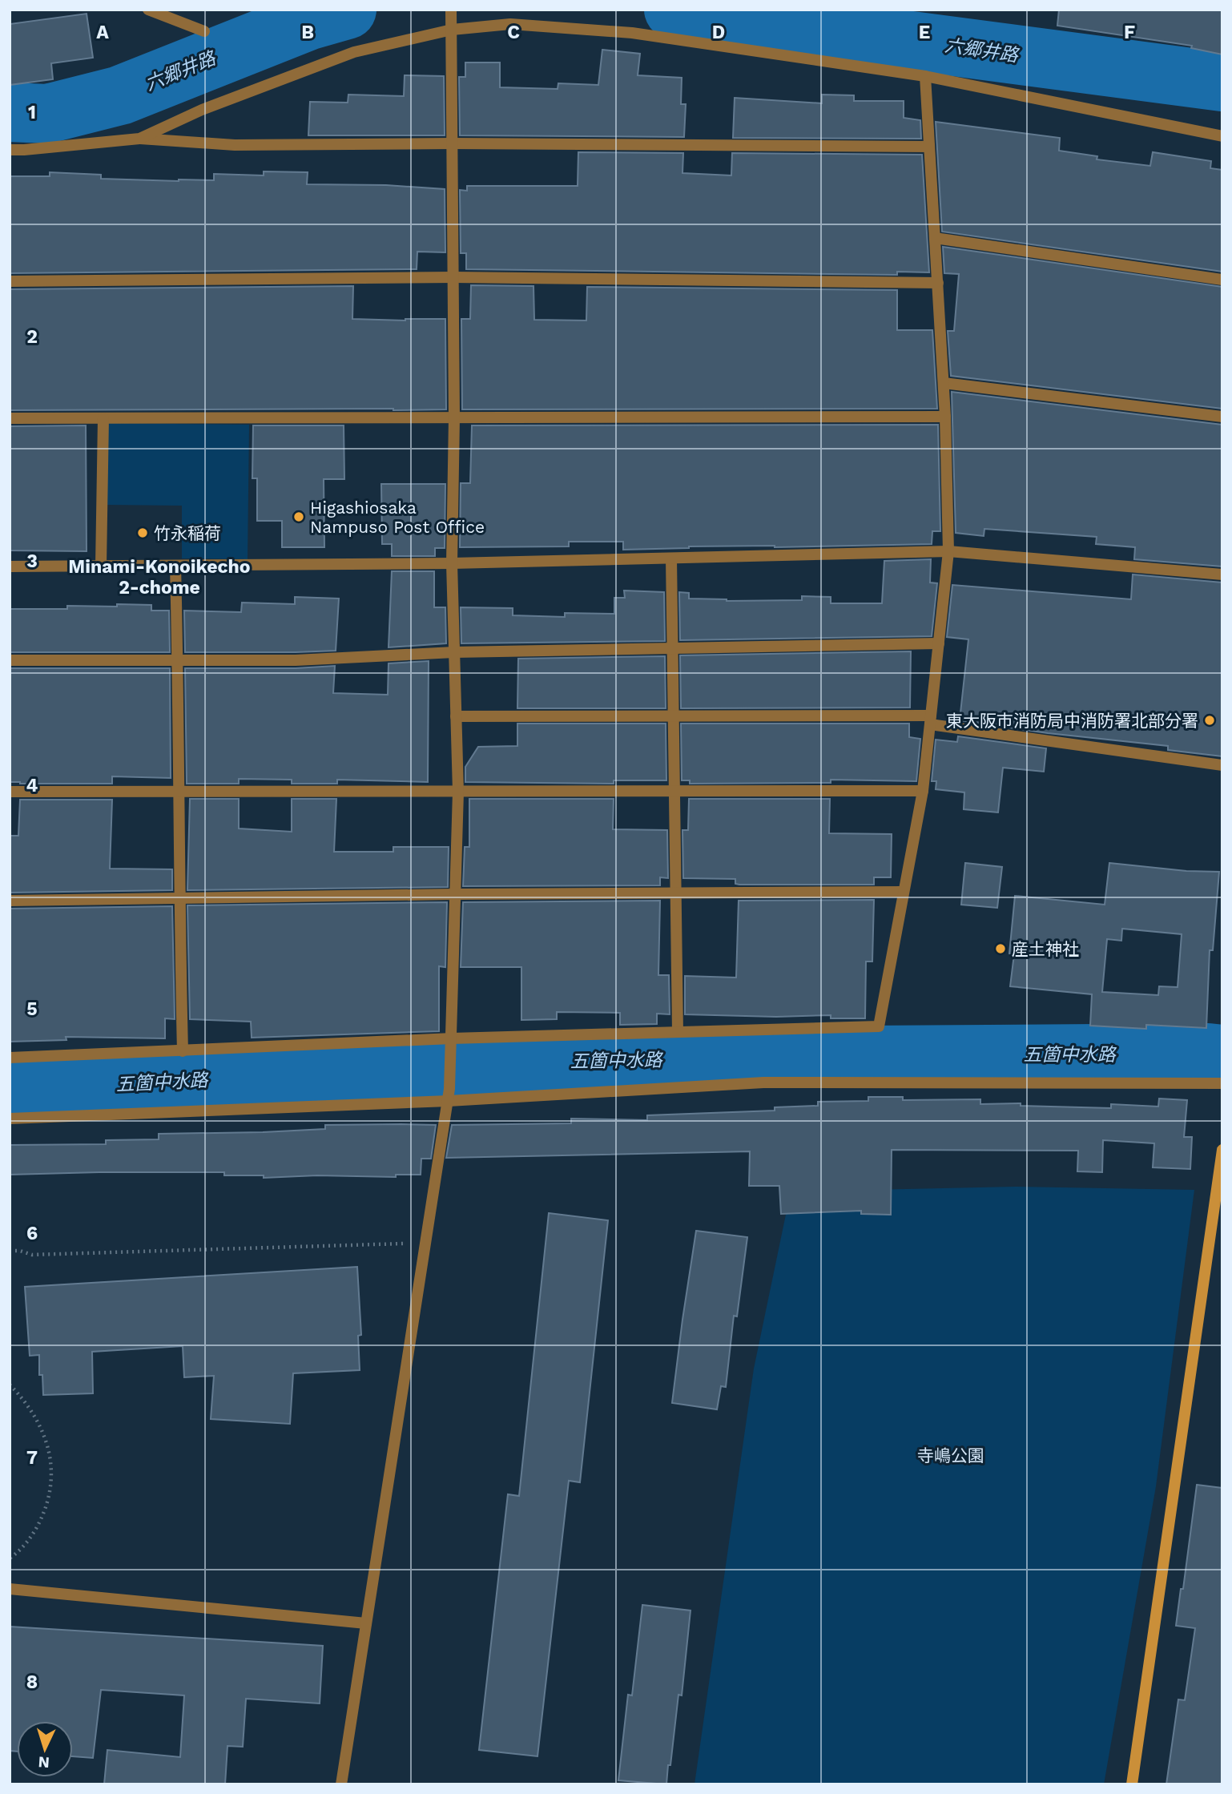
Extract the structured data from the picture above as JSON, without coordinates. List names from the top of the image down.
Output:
{
  "districts": ["Minami-Konoikecho 2-chome"],
  "water": ["六郷井路", "五箇中水路"],
  "parks": ["寺嶋公園"],
  "places": [
    "Higashiosaka Nampuso Post Office",
    "竹永稲荷",
    "東大阪市消防局中消防署北部分署",
    "産土神社"
  ],
  "north": "bottom",
  "grid": {
    "columns": [
      "A",
      "B",
      "C",
      "D",
      "E",
      "F"
    ],
    "rows": [
      "1",
      "2",
      "3",
      "4",
      "5",
      "6",
      "7",
      "8"
    ]
  }
}
